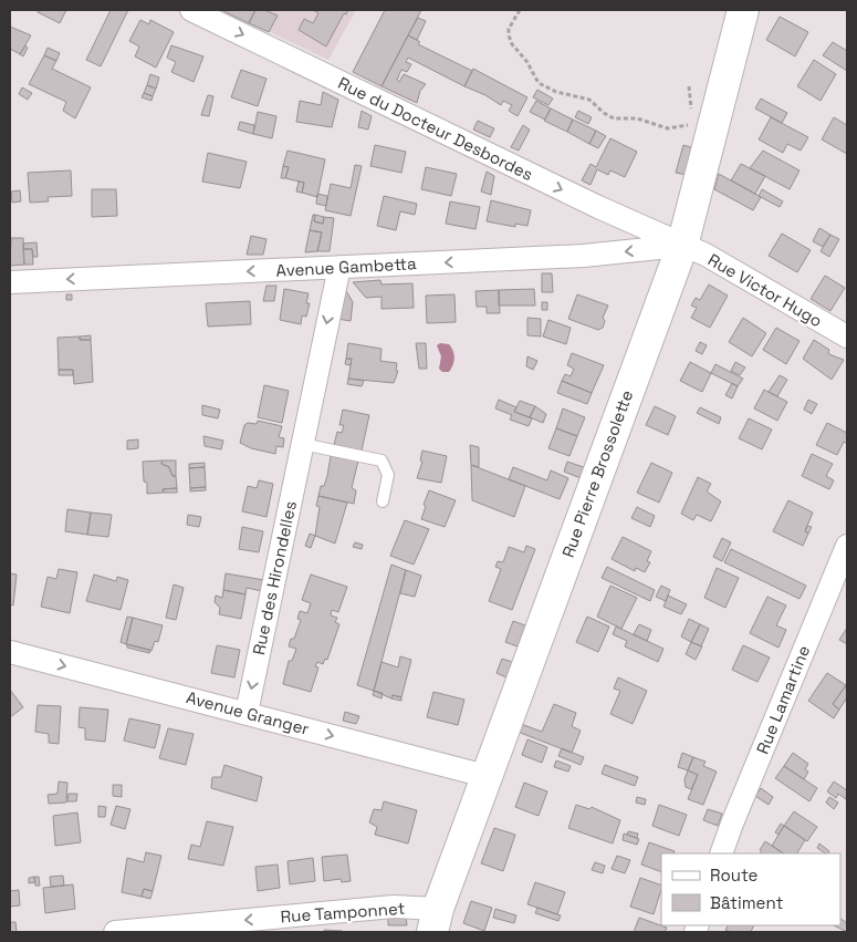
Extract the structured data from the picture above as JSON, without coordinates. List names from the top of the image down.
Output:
{
  "streets": {
    "street": [
      "Rue du Docteur Desbordes",
      "Avenue Gambetta",
      "Rue Victor Hugo",
      "Rue Pierre Brossolette",
      "Rue des Hirondelles",
      "Rue Lamartine",
      "Avenue Granger",
      "Rue Tamponnet"
    ]
  },
  "crossings": [
    ["Rue du Docteur Desbordes", "Avenue Gambetta"],
    ["Rue du Docteur Desbordes", "Rue Victor Hugo"],
    ["Rue du Docteur Desbordes", "Rue Pierre Brossolette"],
    ["Avenue Gambetta", "Rue Victor Hugo"],
    ["Avenue Gambetta", "Rue Pierre Brossolette"],
    ["Avenue Gambetta", "Rue des Hirondelles"],
    ["Rue Victor Hugo", "Rue Pierre Brossolette"],
    ["Rue Pierre Brossolette", "Avenue Granger"],
    ["Rue Pierre Brossolette", "Rue Tamponnet"],
    ["Rue des Hirondelles", "Avenue Granger"]
  ],
  "one_way": [
    "Rue du Docteur Desbordes",
    "Avenue Gambetta",
    "Rue des Hirondelles",
    "Avenue Granger",
    "Rue Tamponnet"
  ],
  "legend": ["Route", "Bâtiment"]
}
